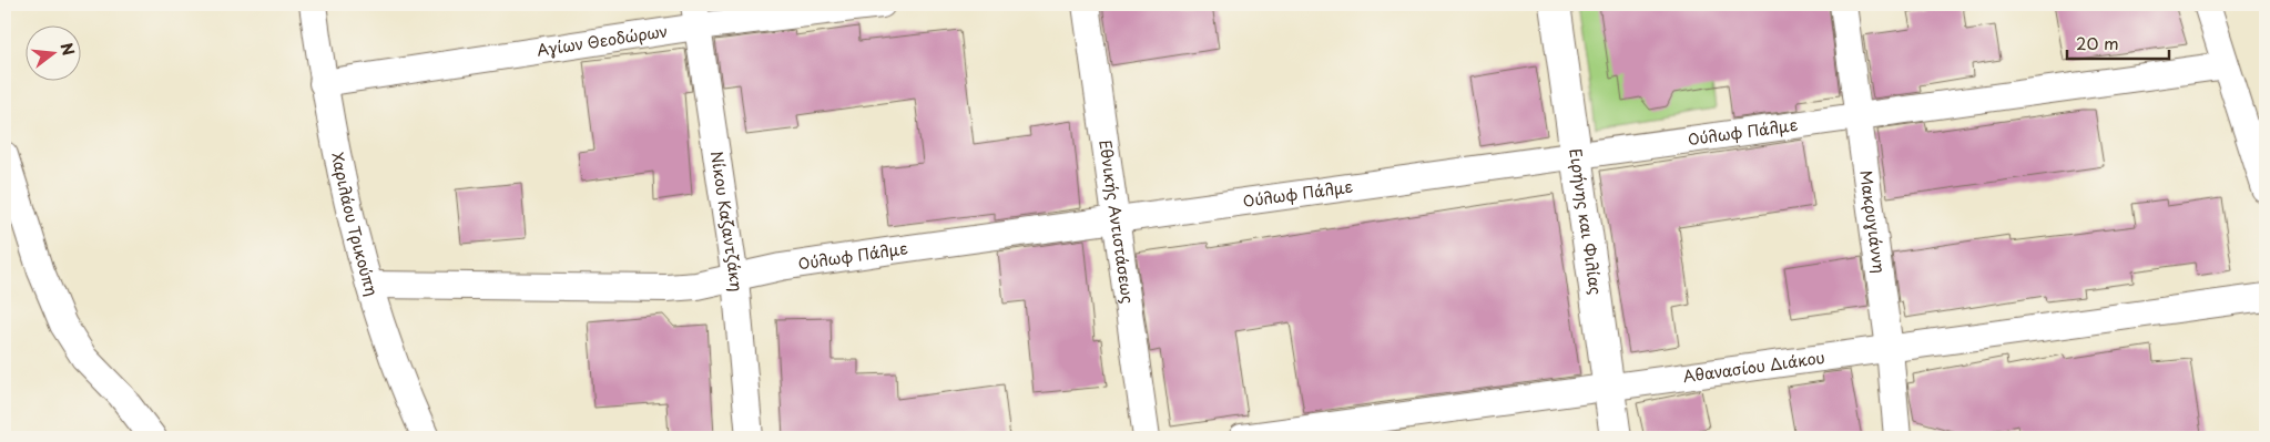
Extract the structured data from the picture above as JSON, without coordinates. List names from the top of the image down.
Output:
{
  "streets": {
    "street": [
      "Αγίων Θεοδώρων",
      "Ούλωφ Πάλμε",
      "Νίκου Καζαντζάκη",
      "Εθνικής Αντιστάσεως",
      "Ειρήνης και Φιλίας",
      "Μακρυγιάννη",
      "Χαριλάου Τρικούπη",
      "Αθανασίου Διάκου"
    ]
  },
  "crossings": [
    ["Αγίων Θεοδώρων", "Νίκου Καζαντζάκη"],
    ["Αγίων Θεοδώρων", "Χαριλάου Τρικούπη"],
    ["Ούλωφ Πάλμε", "Νίκου Καζαντζάκη"],
    ["Ούλωφ Πάλμε", "Εθνικής Αντιστάσεως"],
    ["Ούλωφ Πάλμε", "Ειρήνης και Φιλίας"],
    ["Ούλωφ Πάλμε", "Μακρυγιάννη"],
    ["Ούλωφ Πάλμε", "Χαριλάου Τρικούπη"],
    ["Ειρήνης και Φιλίας", "Αθανασίου Διάκου"],
    ["Μακρυγιάννη", "Αθανασίου Διάκου"]
  ],
  "scale_bar": "20 m",
  "north": "right"
}
